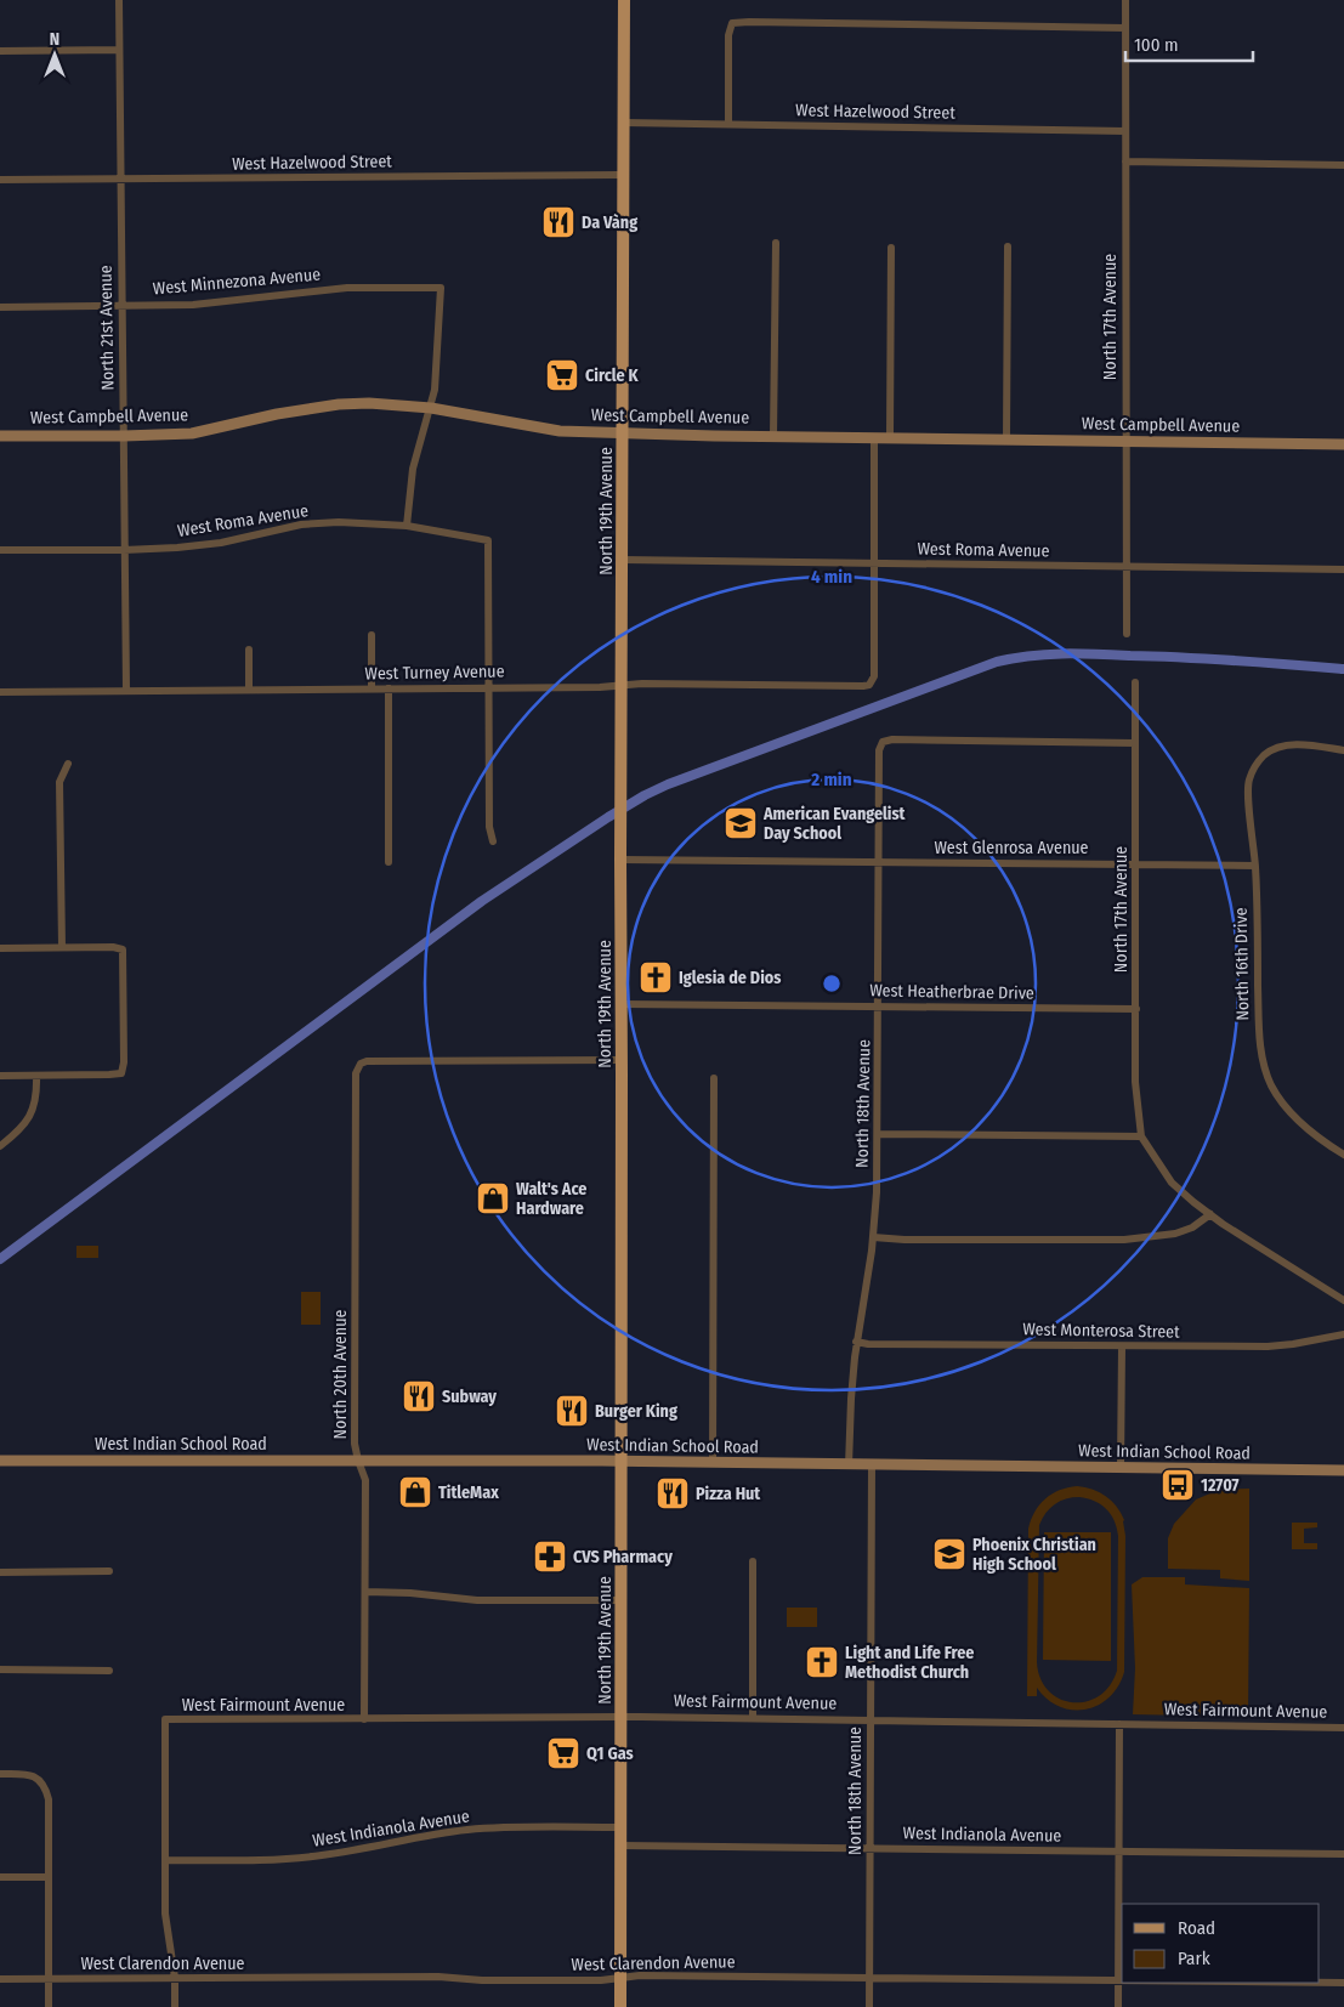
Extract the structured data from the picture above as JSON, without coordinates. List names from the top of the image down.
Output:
{
  "streets": {
    "main road": ["North 19th Avenue"],
    "street": [
      "West Hazelwood Street",
      "West Minnezona Avenue",
      "North 17th Avenue",
      "North 21st Avenue",
      "West Campbell Avenue",
      "West Roma Avenue",
      "West Turney Avenue",
      "West Glenrosa Avenue",
      "North 16th Drive",
      "West Heatherbrae Drive",
      "North 18th Avenue",
      "West Monterosa Street",
      "North 20th Avenue",
      "West Indian School Road",
      "West Fairmount Avenue",
      "West Indianola Avenue",
      "West Clarendon Avenue"
    ]
  },
  "crossings": [
    ["West Hazelwood Street", "North 17th Avenue"],
    ["West Hazelwood Street", "North 21st Avenue"],
    ["West Hazelwood Street", "North 19th Avenue"],
    ["West Minnezona Avenue", "North 21st Avenue"],
    ["West Minnezona Avenue", "West Campbell Avenue"],
    ["North 17th Avenue", "West Campbell Avenue"],
    ["North 17th Avenue", "West Roma Avenue"],
    ["North 17th Avenue", "West Glenrosa Avenue"],
    ["North 17th Avenue", "West Heatherbrae Drive"],
    ["North 17th Avenue", "North 18th Avenue"],
    ["North 21st Avenue", "West Campbell Avenue"],
    ["North 21st Avenue", "West Roma Avenue"],
    ["North 21st Avenue", "West Turney Avenue"],
    ["West Campbell Avenue", "North 19th Avenue"],
    ["North 19th Avenue", "West Roma Avenue"],
    ["North 19th Avenue", "West Turney Avenue"],
    ["North 19th Avenue", "West Glenrosa Avenue"],
    ["North 19th Avenue", "West Heatherbrae Drive"],
    ["North 19th Avenue", "North 20th Avenue"],
    ["North 19th Avenue", "West Indian School Road"],
    ["North 19th Avenue", "West Fairmount Avenue"],
    ["North 19th Avenue", "West Indianola Avenue"],
    ["North 19th Avenue", "West Clarendon Avenue"],
    ["West Roma Avenue", "West Turney Avenue"],
    ["West Glenrosa Avenue", "North 16th Drive"],
    ["West Glenrosa Avenue", "North 18th Avenue"],
    ["West Heatherbrae Drive", "North 18th Avenue"],
    ["North 18th Avenue", "West Monterosa Street"],
    ["North 18th Avenue", "West Indian School Road"],
    ["North 18th Avenue", "West Fairmount Avenue"],
    ["North 18th Avenue", "West Indianola Avenue"],
    ["North 18th Avenue", "West Clarendon Avenue"],
    ["North 20th Avenue", "West Indian School Road"],
    ["North 20th Avenue", "West Fairmount Avenue"],
    ["West Fairmount Avenue", "West Indianola Avenue"]
  ],
  "places": {
    "restaurant": [
      "Da Vàng",
      "Subway",
      "Burger King",
      "Pizza Hut"
    ],
    "supermarket": ["Circle K", "Q1 Gas"],
    "school or university": ["American Evangelist Day School", "Phoenix Christian High School"],
    "church": ["Iglesia de Dios", "Light and Life Free Methodist Church"],
    "shop": ["Walt's Ace Hardware", "TitleMax"],
    "bus stop": ["12707"],
    "pharmacy": ["CVS Pharmacy"]
  },
  "legend": ["Road", "Park"],
  "scale_bar": "100 m",
  "north": "top",
  "rings": ["4 min", "2 min"]
}
